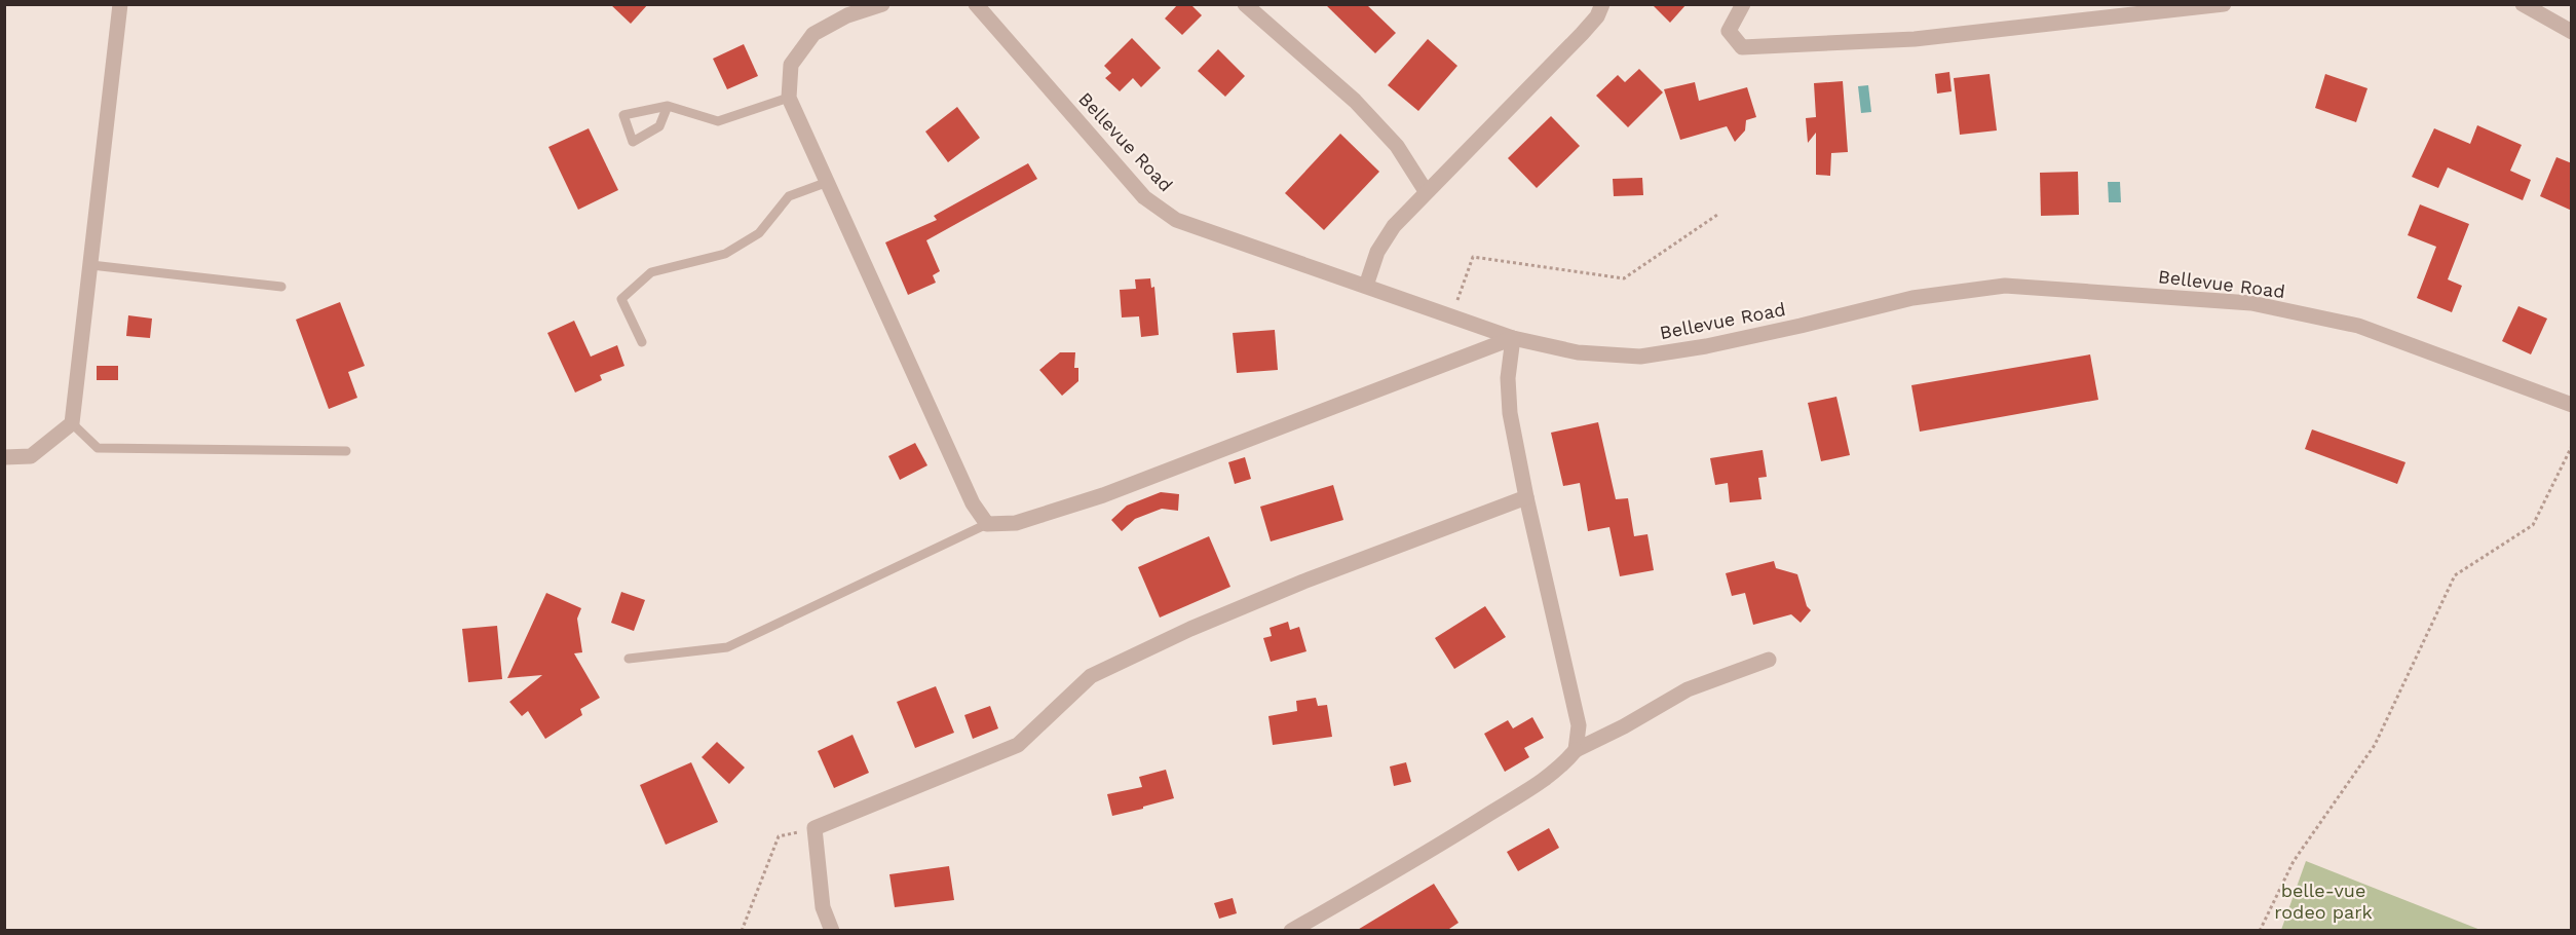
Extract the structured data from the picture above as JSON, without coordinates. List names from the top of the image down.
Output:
{
  "streets": {
    "street": ["Bellevue Road"]
  },
  "parks": ["belle-vue rodeo park"]
}
